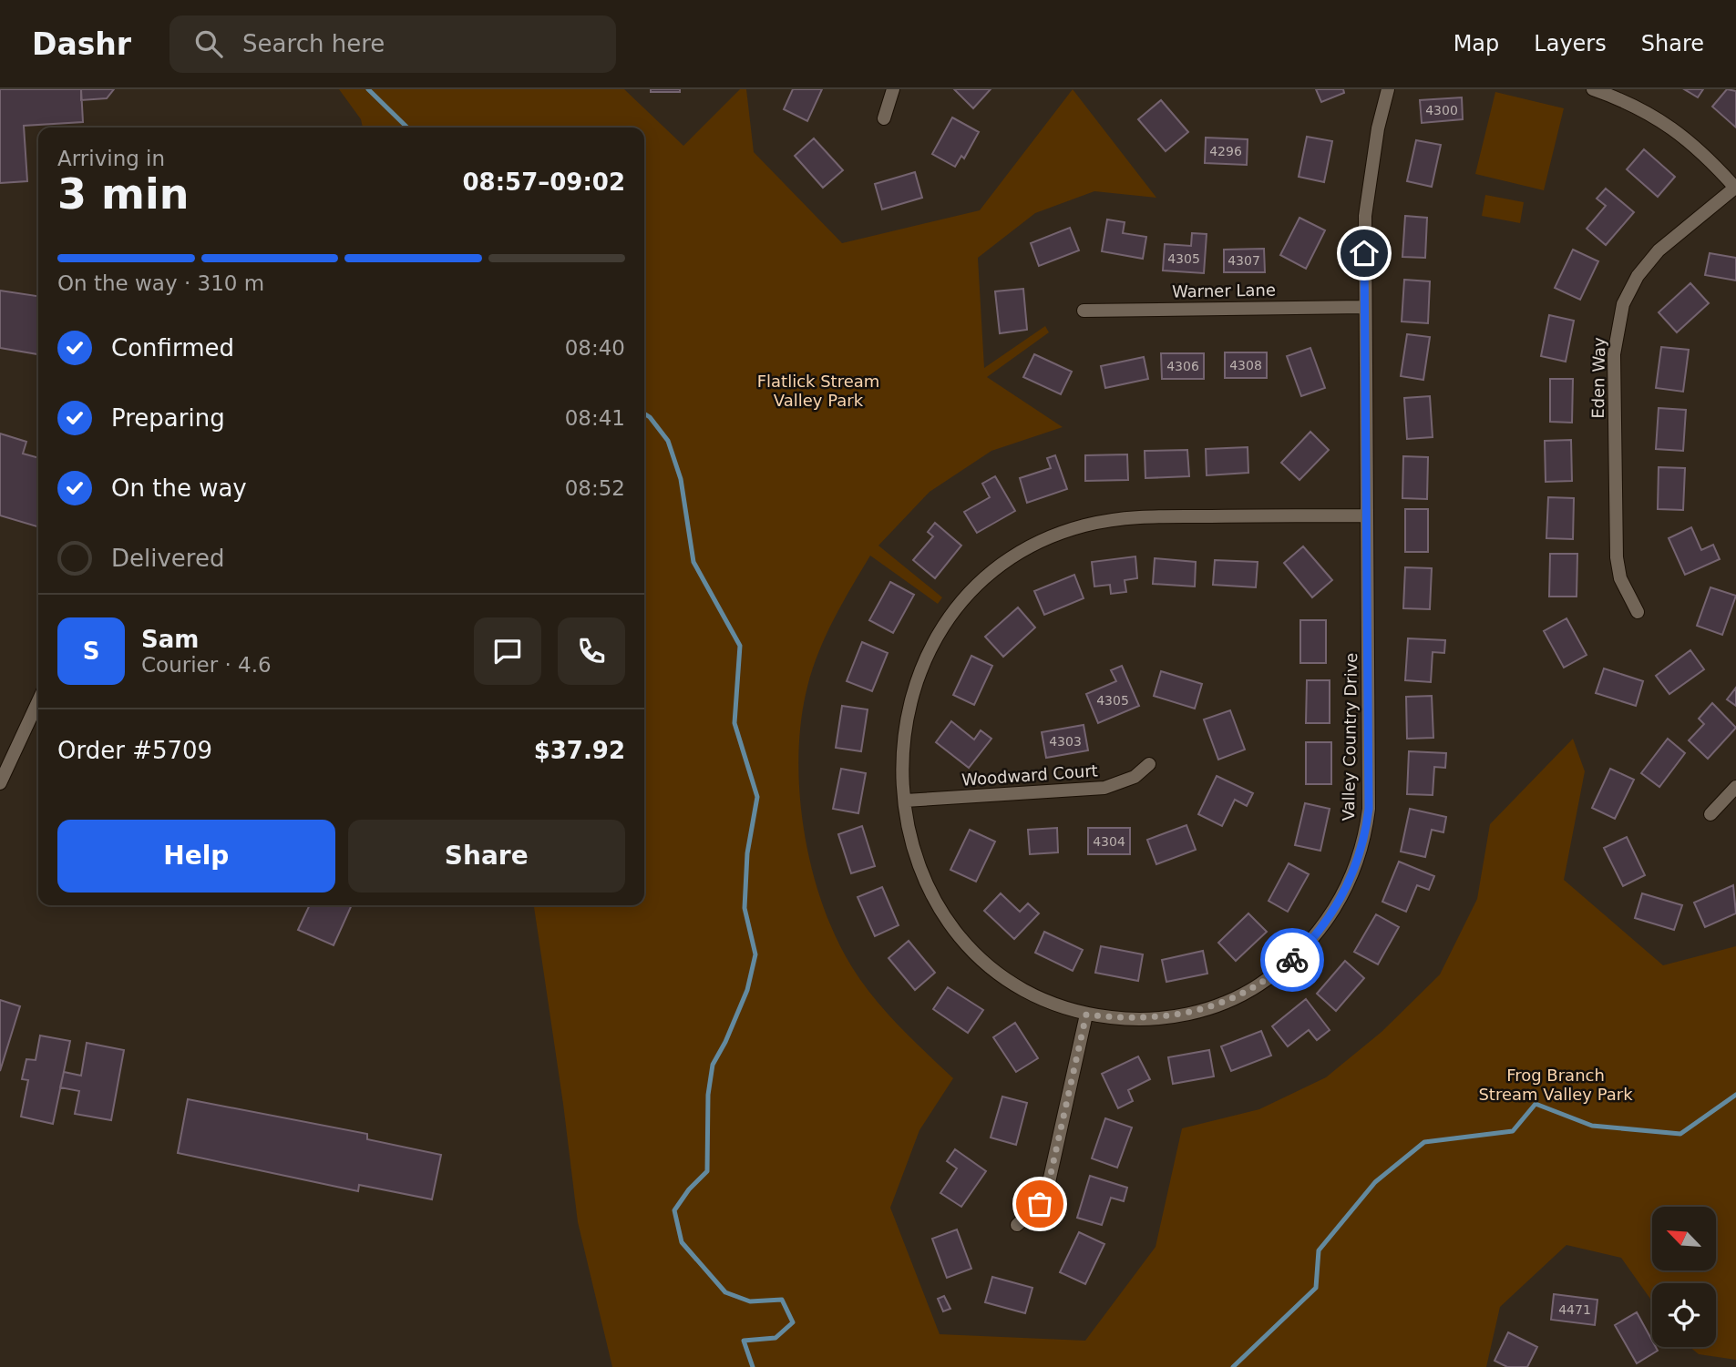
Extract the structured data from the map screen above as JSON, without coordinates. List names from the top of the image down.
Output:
{
  "streets": {
    "street": [
      "Warner Lane",
      "Eden Way",
      "Valley Country Drive",
      "Woodward Court"
    ]
  },
  "crossings": [
    ["Warner Lane", "Valley Country Drive"],
    ["Valley Country Drive", "Woodward Court"]
  ],
  "parks": ["Flatlick Stream Valley Park", "Frog Branch Stream Valley Park"],
  "house_numbers": [
    "4300",
    "4296",
    "4305",
    "4307",
    "4308",
    "4306",
    "4305",
    "4303",
    "4304",
    "4471"
  ],
  "north": "top left",
  "page": {
    "header": "Dashr",
    "search": "Search here",
    "nav": ["Map", "Layers", "Share"],
    "heading": ["3 min", "Arriving in", "08:57–09:02"],
    "panel": [
      "Sam",
      "Courier · 4.6",
      "Order #5709",
      "$37.92"
    ],
    "bar": "On the way · 310 m",
    "list": [
      ["Confirmed", "08:40"],
      ["Preparing", "08:41"],
      ["On the way", "08:52"],
      "Delivered"
    ],
    "round": "S",
    "buttons": ["Help", "Share"]
  }
}
